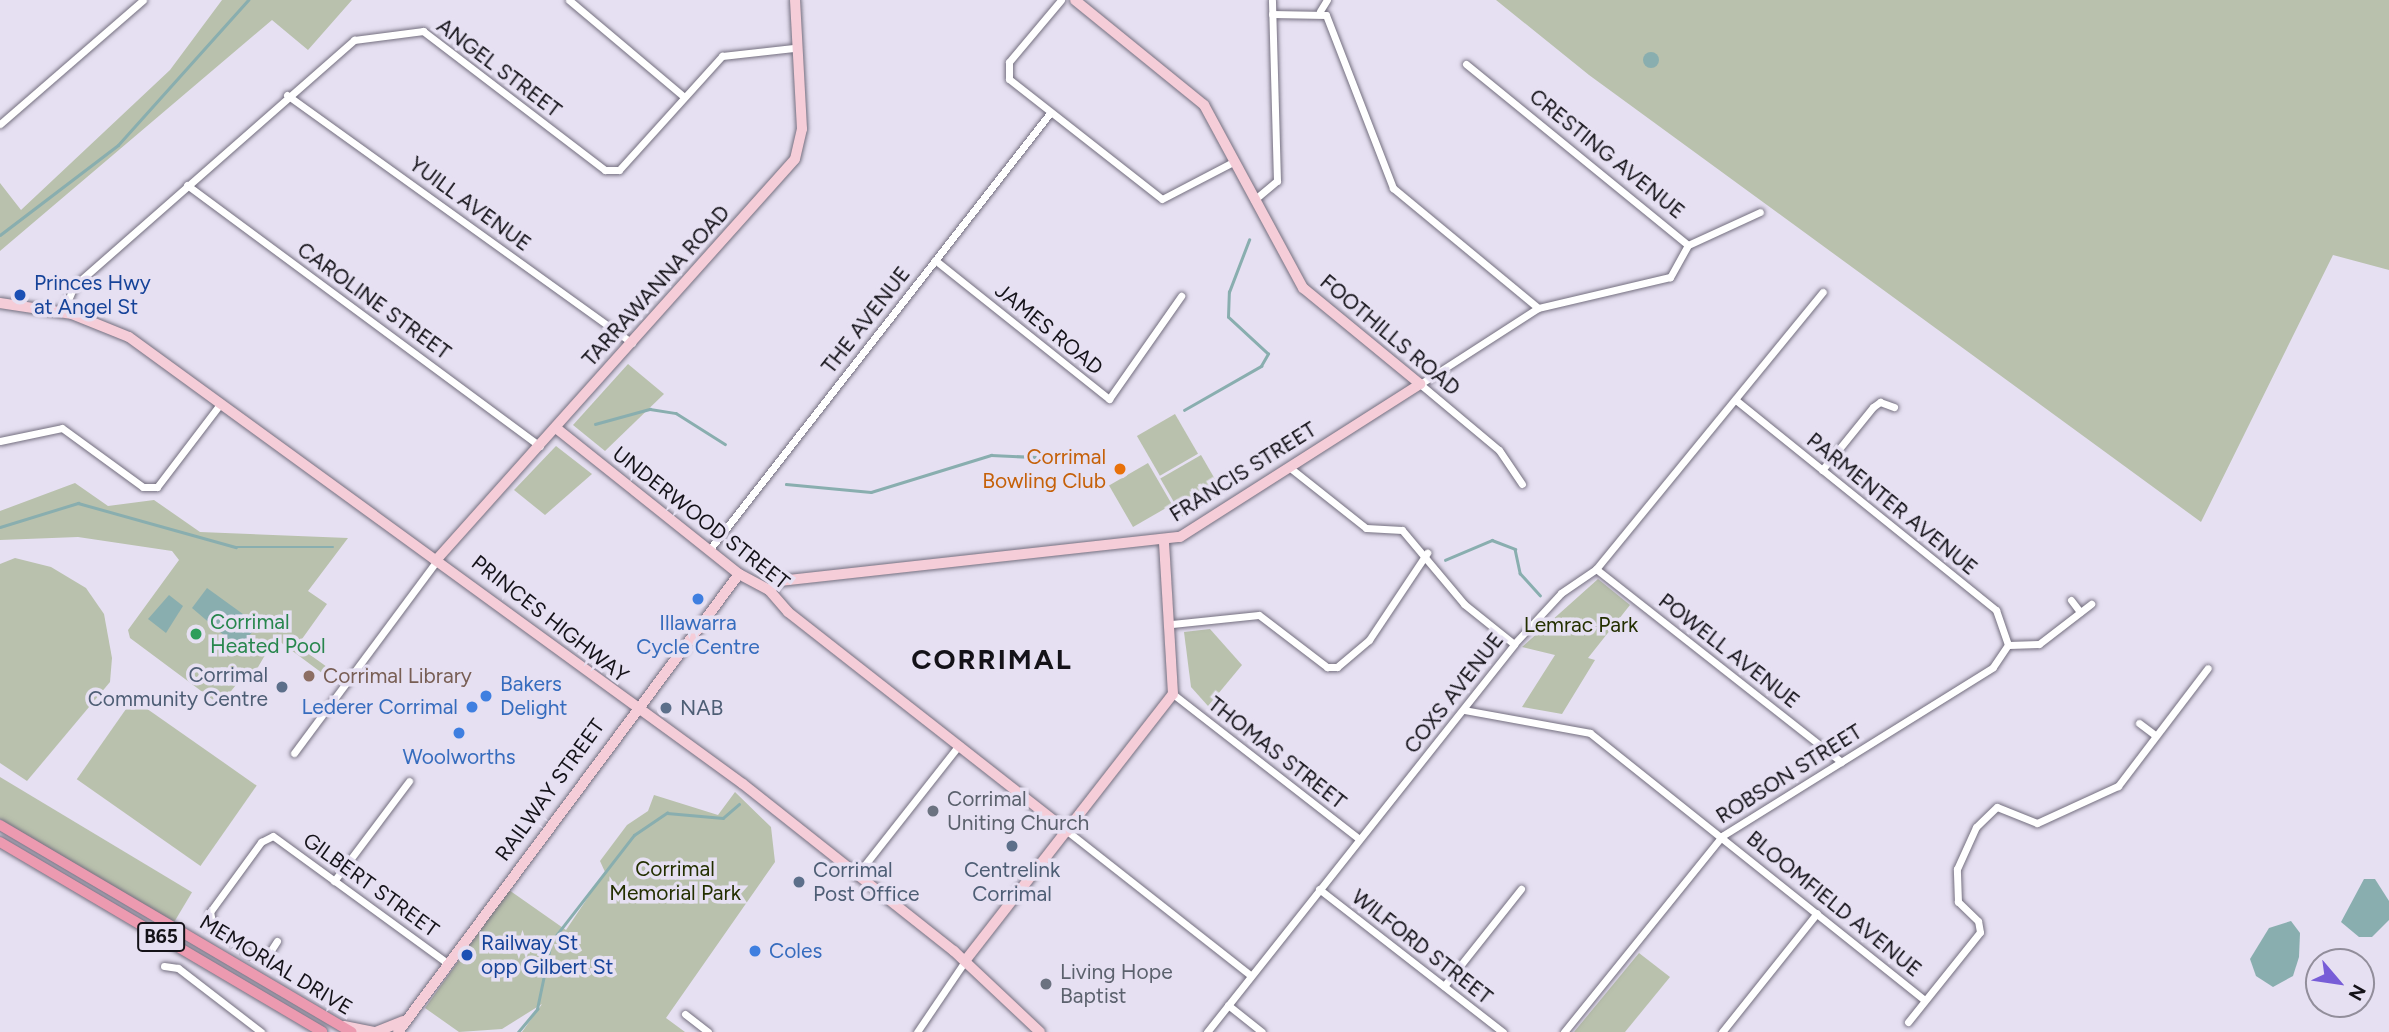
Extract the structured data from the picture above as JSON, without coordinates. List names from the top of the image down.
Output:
{
  "streets": {
    "main road": ["B65", "MEMORIAL DRIVE"],
    "street": [
      "ANGEL STREET",
      "CRESTING AVENUE",
      "YUILL AVENUE",
      "TARRAWANNA ROAD",
      "CAROLINE STREET",
      "THE AVENUE",
      "JAMES ROAD",
      "FOOTHILLS ROAD",
      "FRANCIS STREET",
      "PARMENTER AVENUE",
      "UNDERWOOD STREET",
      "PRINCES HIGHWAY",
      "POWELL AVENUE",
      "COXS AVENUE",
      "THOMAS STREET",
      "ROBSON STREET",
      "RAILWAY STREET",
      "GILBERT STREET",
      "BLOOMFIELD AVENUE",
      "WILFORD STREET"
    ]
  },
  "crossings": [
    ["ANGEL STREET", "YUILL AVENUE"],
    ["ANGEL STREET", "TARRAWANNA ROAD"],
    ["ANGEL STREET", "CAROLINE STREET"],
    ["ANGEL STREET", "PRINCES HIGHWAY"],
    ["CRESTING AVENUE", "FRANCIS STREET"],
    ["YUILL AVENUE", "TARRAWANNA ROAD"],
    ["TARRAWANNA ROAD", "CAROLINE STREET"],
    ["TARRAWANNA ROAD", "UNDERWOOD STREET"],
    ["TARRAWANNA ROAD", "PRINCES HIGHWAY"],
    ["THE AVENUE", "JAMES ROAD"],
    ["THE AVENUE", "UNDERWOOD STREET"],
    ["FOOTHILLS ROAD", "FRANCIS STREET"],
    ["FRANCIS STREET", "UNDERWOOD STREET"],
    ["PARMENTER AVENUE", "COXS AVENUE"],
    ["PARMENTER AVENUE", "ROBSON STREET"],
    ["UNDERWOOD STREET", "COXS AVENUE"],
    ["UNDERWOOD STREET", "RAILWAY STREET"],
    ["PRINCES HIGHWAY", "RAILWAY STREET"],
    ["POWELL AVENUE", "COXS AVENUE"],
    ["POWELL AVENUE", "ROBSON STREET"],
    ["COXS AVENUE", "THOMAS STREET"],
    ["COXS AVENUE", "BLOOMFIELD AVENUE"],
    ["COXS AVENUE", "WILFORD STREET"],
    ["ROBSON STREET", "BLOOMFIELD AVENUE"],
    ["RAILWAY STREET", "GILBERT STREET"]
  ],
  "districts": ["CORRIMAL"],
  "parks": ["Lemrac Park", "Corrimal Memorial Park"],
  "places": [
    "Princes Hwy at Angel St",
    "Corrimal Bowling Club",
    "Illawarra Cycle Centre",
    "Corrimal Heated Pool",
    "Corrimal Library",
    "Corrimal Community Centre",
    "Bakers Delight",
    "Lederer Corrimal",
    "NAB",
    "Woolworths",
    "Corrimal Uniting Church",
    "Centrelink Corrimal",
    "Corrimal Post Office",
    "Coles",
    "Railway St opp Gilbert St",
    "Living Hope Baptist"
  ],
  "north": "bottom right"
}
